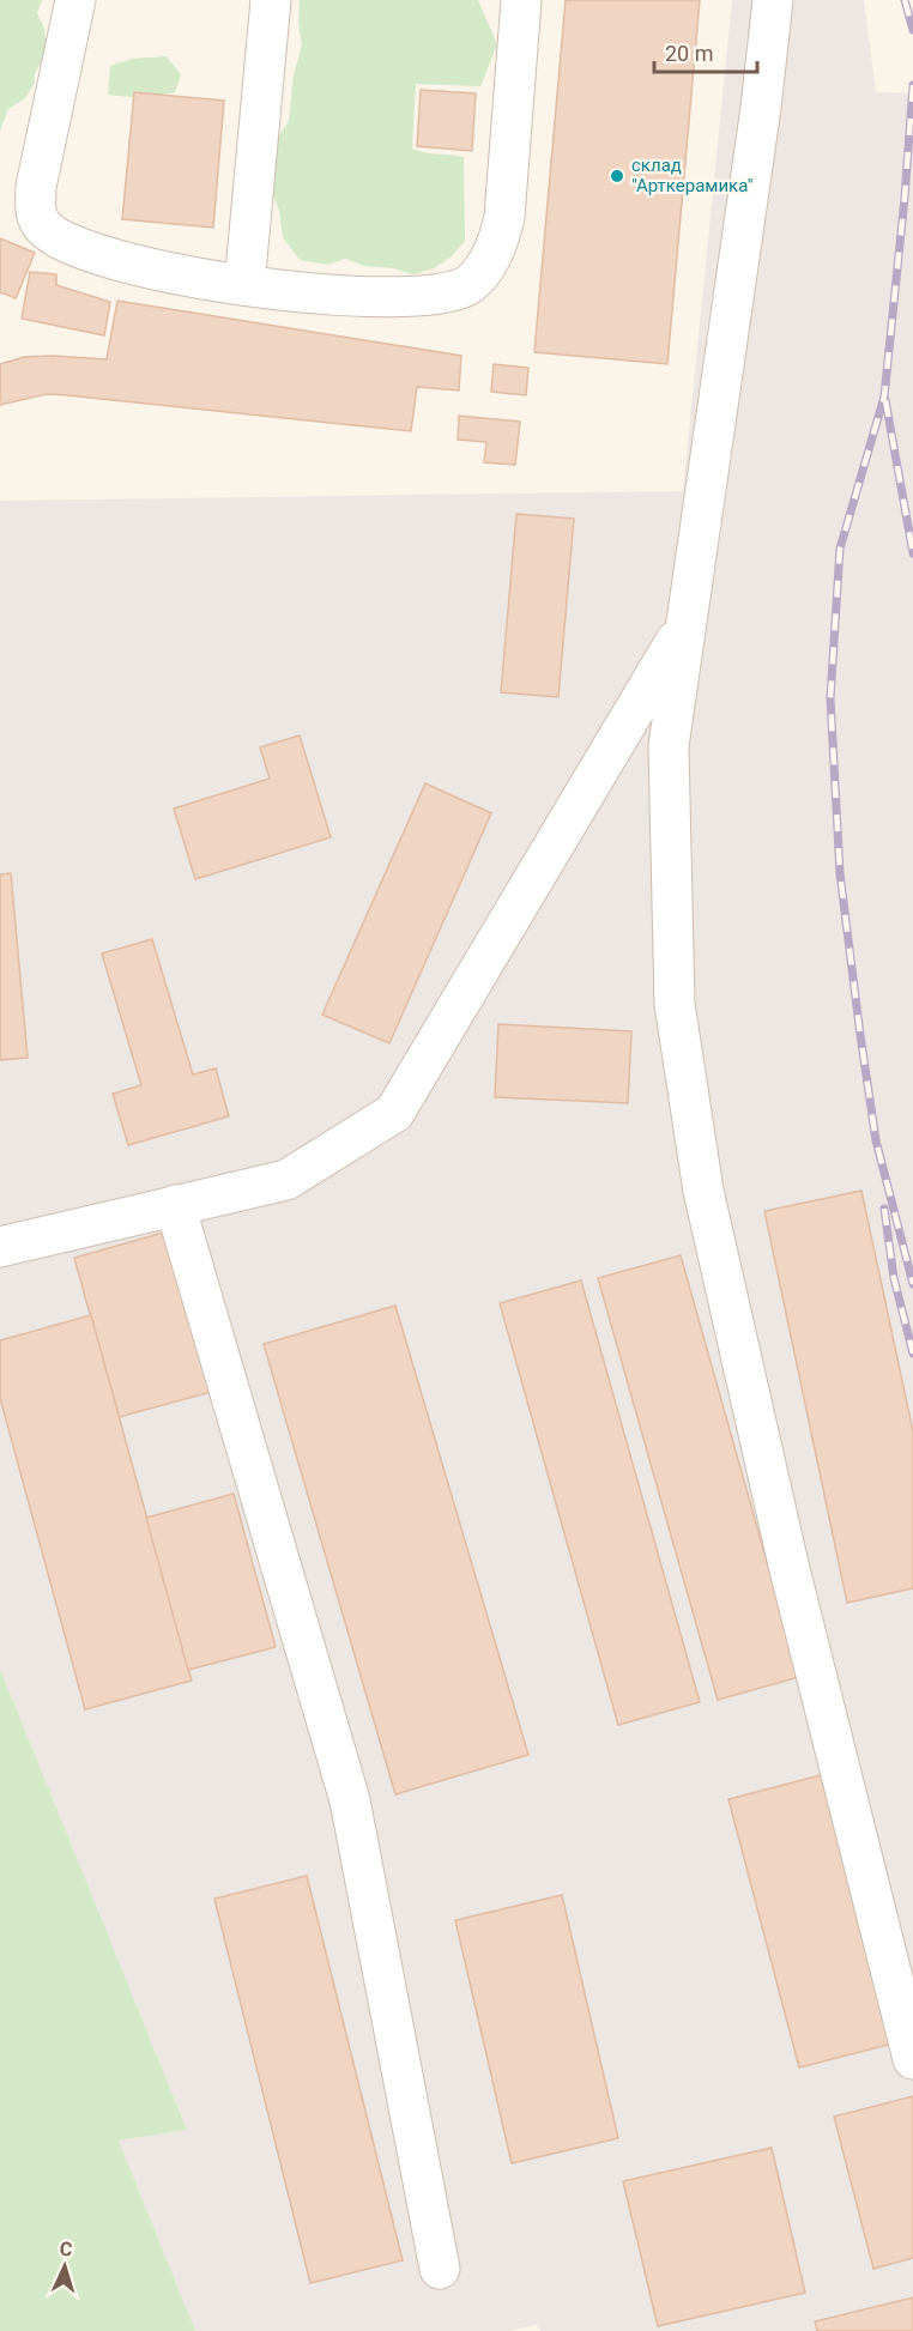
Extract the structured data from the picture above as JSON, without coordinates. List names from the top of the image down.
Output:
{
  "places": ["склад \"Арткерамика\""],
  "scale_bar": "20 m",
  "north": "top"
}
